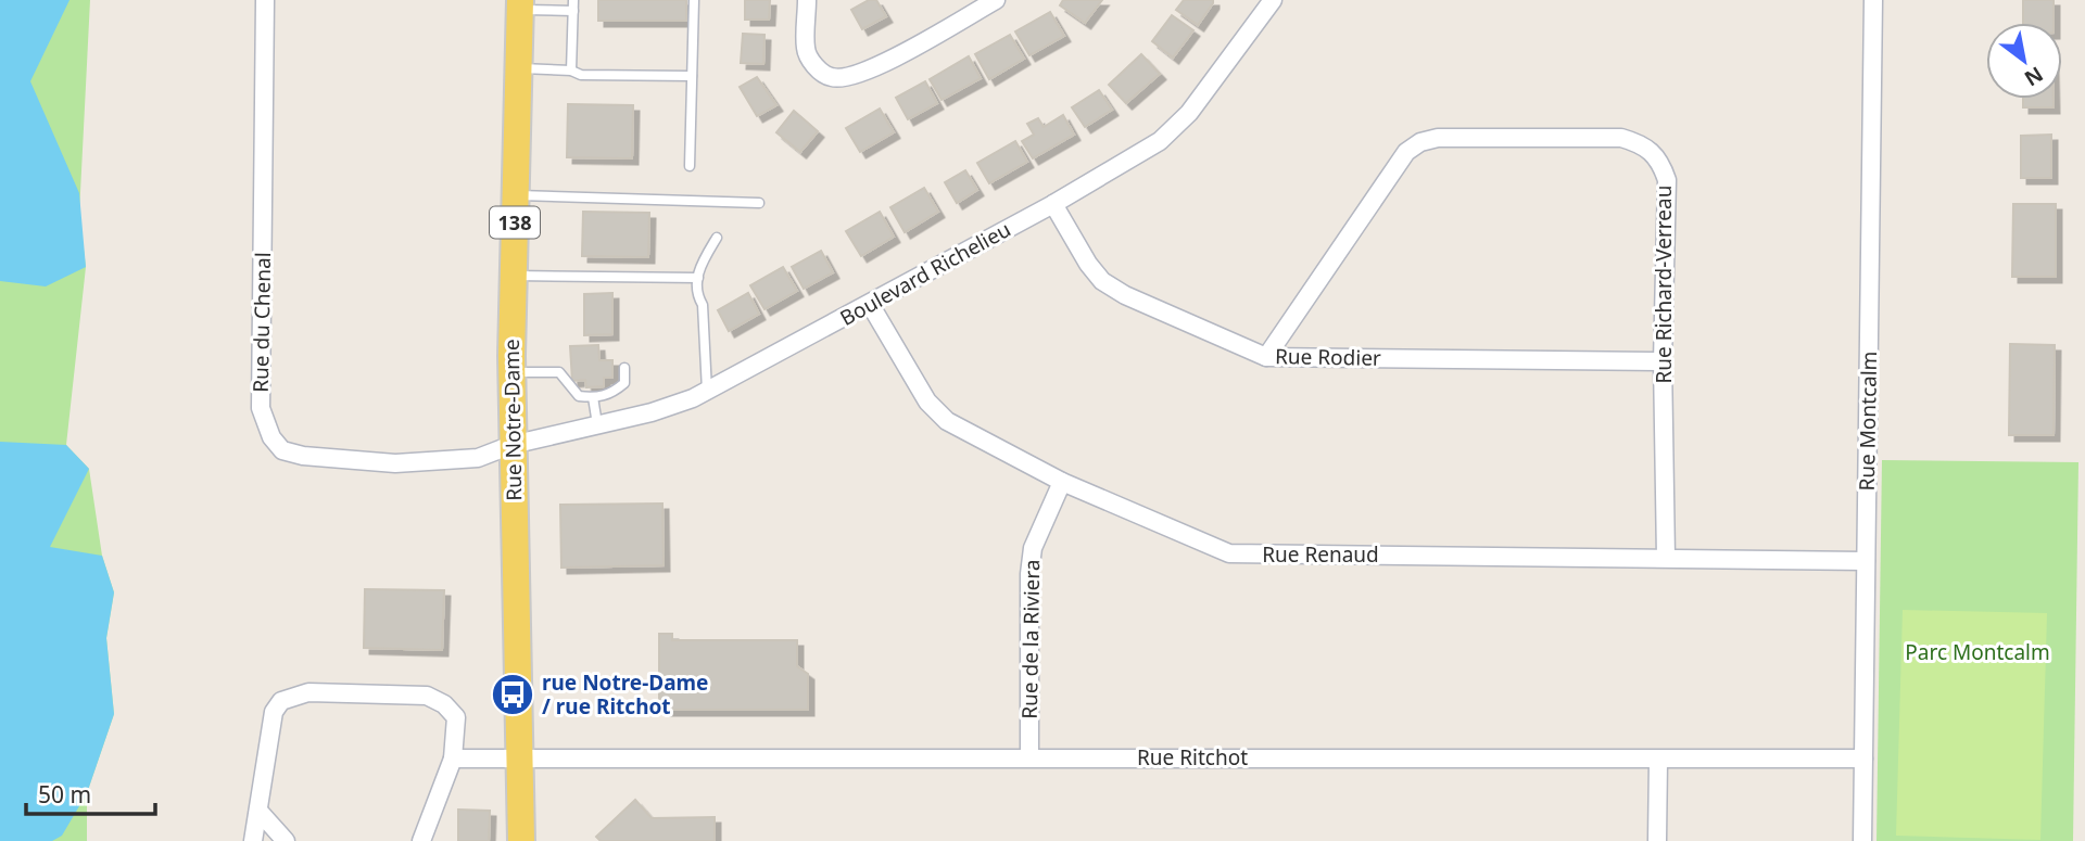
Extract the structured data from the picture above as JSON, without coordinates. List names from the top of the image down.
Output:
{
  "streets": {
    "main road": ["138", "Rue Notre-Dame"],
    "street": [
      "Boulevard Richelieu",
      "Rue Richard-Verreau",
      "Rue du Chenal",
      "Rue Rodier",
      "Rue Montcalm",
      "Rue Renaud",
      "Rue de la Riviera",
      "Rue Ritchot"
    ]
  },
  "crossings": [
    ["Boulevard Richelieu", "Rue du Chenal"],
    ["Boulevard Richelieu", "Rue Rodier"],
    ["Boulevard Richelieu", "Rue Notre-Dame"],
    ["Boulevard Richelieu", "Rue Renaud"],
    ["Rue Richard-Verreau", "Rue Rodier"],
    ["Rue Richard-Verreau", "Rue Renaud"],
    ["Rue du Chenal", "Rue Notre-Dame"],
    ["Rue Notre-Dame", "Rue Ritchot"],
    ["Rue Montcalm", "Rue Renaud"],
    ["Rue Montcalm", "Rue Ritchot"],
    ["Rue Renaud", "Rue de la Riviera"],
    ["Rue de la Riviera", "Rue Ritchot"]
  ],
  "parks": ["Parc Montcalm"],
  "places": {
    "bus stop": ["rue Notre-Dame / rue Ritchot"]
  },
  "scale_bar": "50 m",
  "north": "bottom right"
}
